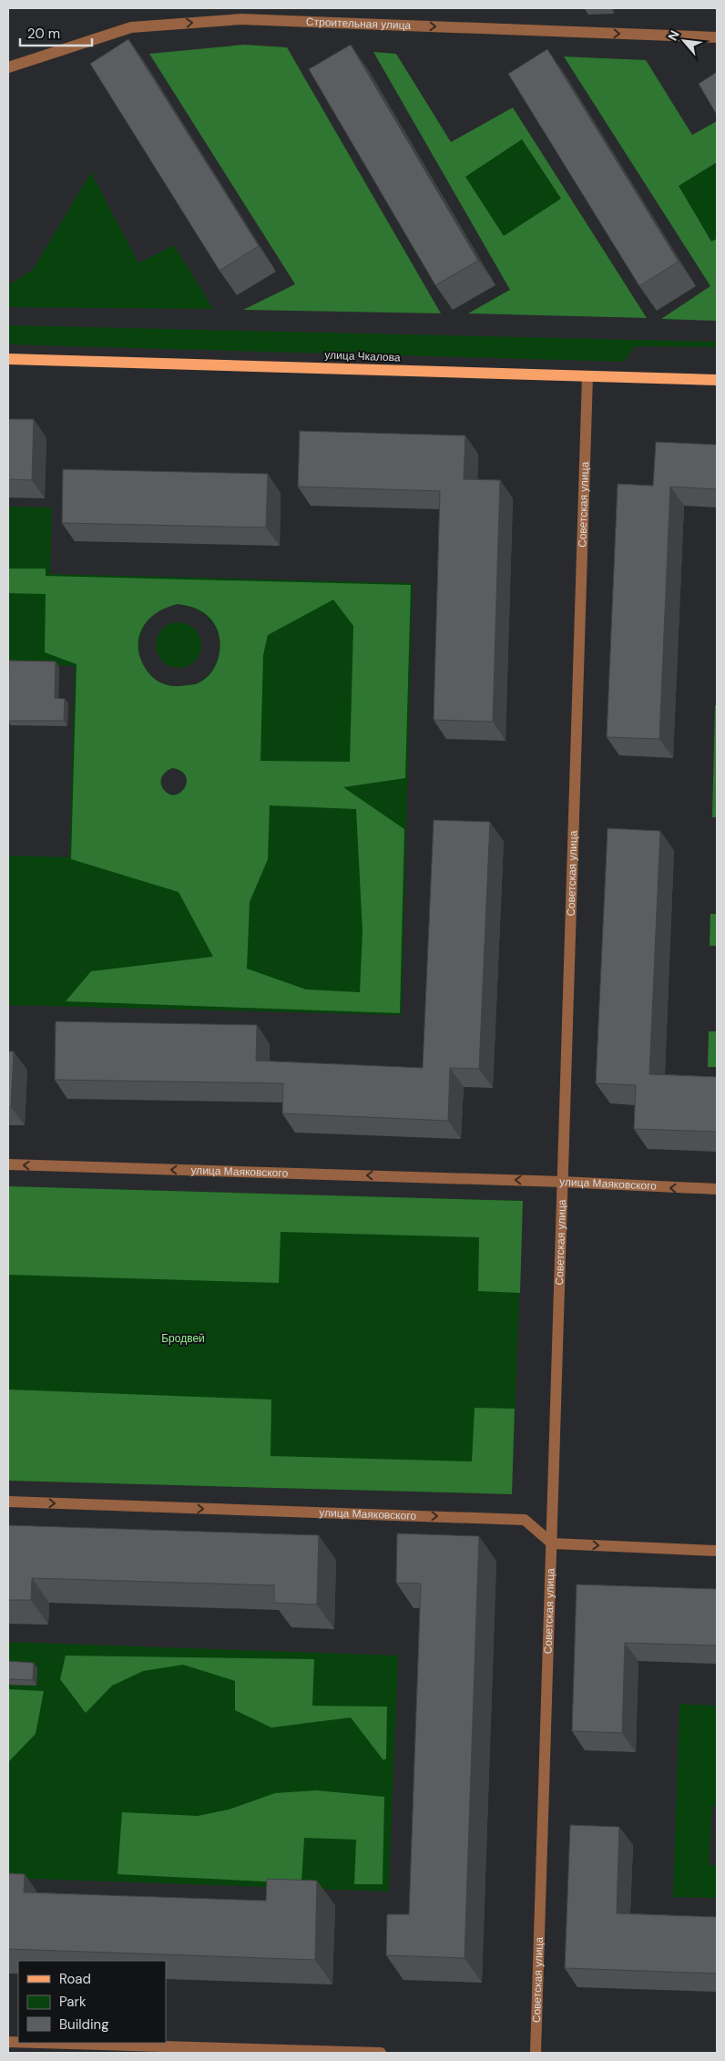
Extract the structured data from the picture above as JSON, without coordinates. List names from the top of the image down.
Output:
{
  "streets": {
    "main road": ["улица Чкалова"],
    "street": ["Строительная улица", "Советская улица", "улица Маяковского"]
  },
  "crossings": [
    ["улица Чкалова", "Советская улица"],
    ["Советская улица", "улица Маяковского"]
  ],
  "one_way": ["Строительная улица"],
  "parks": ["Бродвей"],
  "legend": ["Road", "Park", "Building"],
  "scale_bar": "20 m",
  "north": "top left"
}
